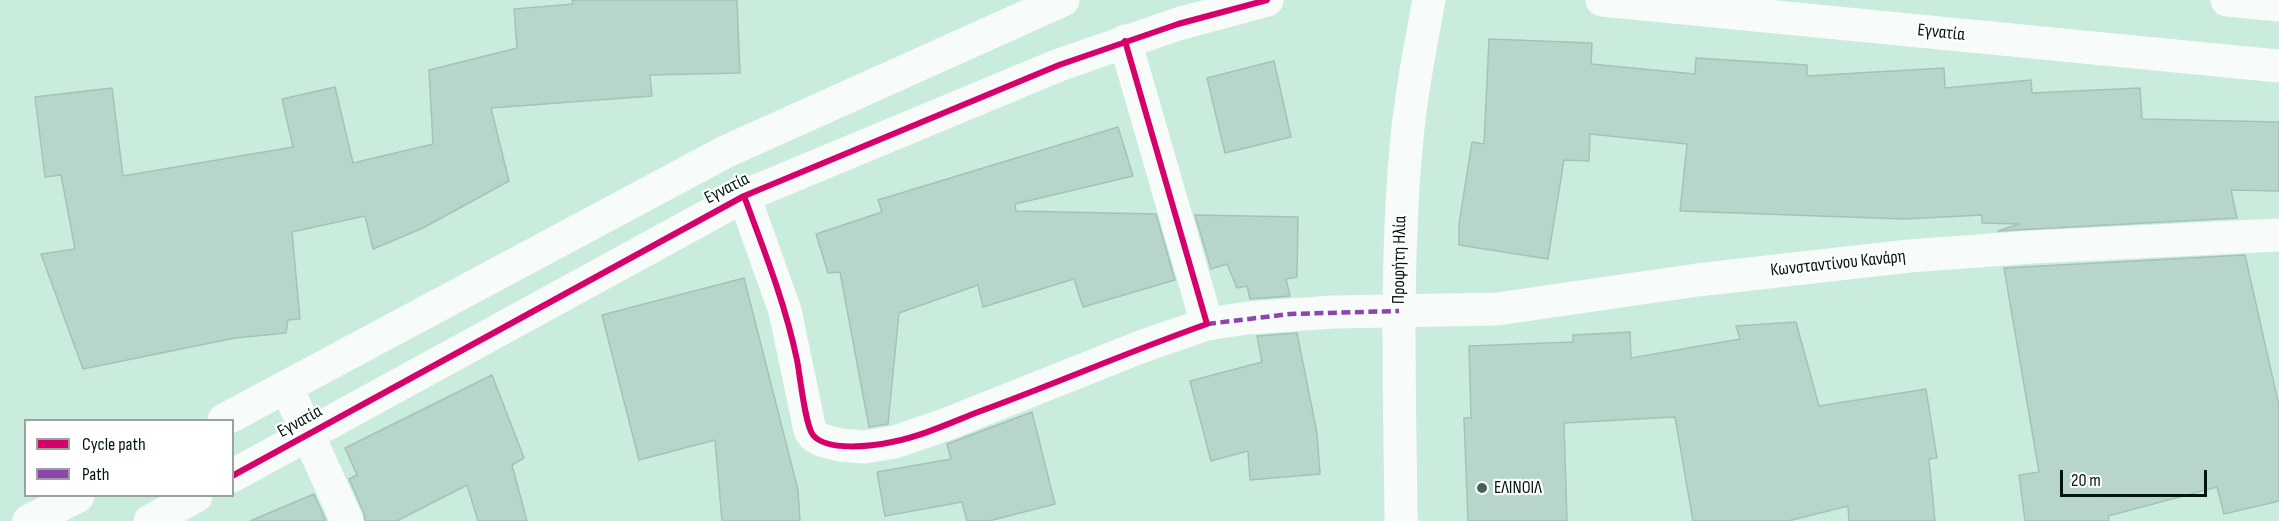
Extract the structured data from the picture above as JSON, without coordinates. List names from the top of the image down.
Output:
{
  "streets": {
    "street": ["Εγνατία", "Προφήτη Ηλία", "Κωνσταντίνου Κανάρη"]
  },
  "crossings": [
    ["Εγνατία", "Κωνσταντίνου Κανάρη"],
    ["Προφήτη Ηλία", "Κωνσταντίνου Κανάρη"]
  ],
  "places": ["ΕΛΙΝΟΙΛ"],
  "legend": ["Cycle path", "Path"],
  "scale_bar": "20 m"
}
